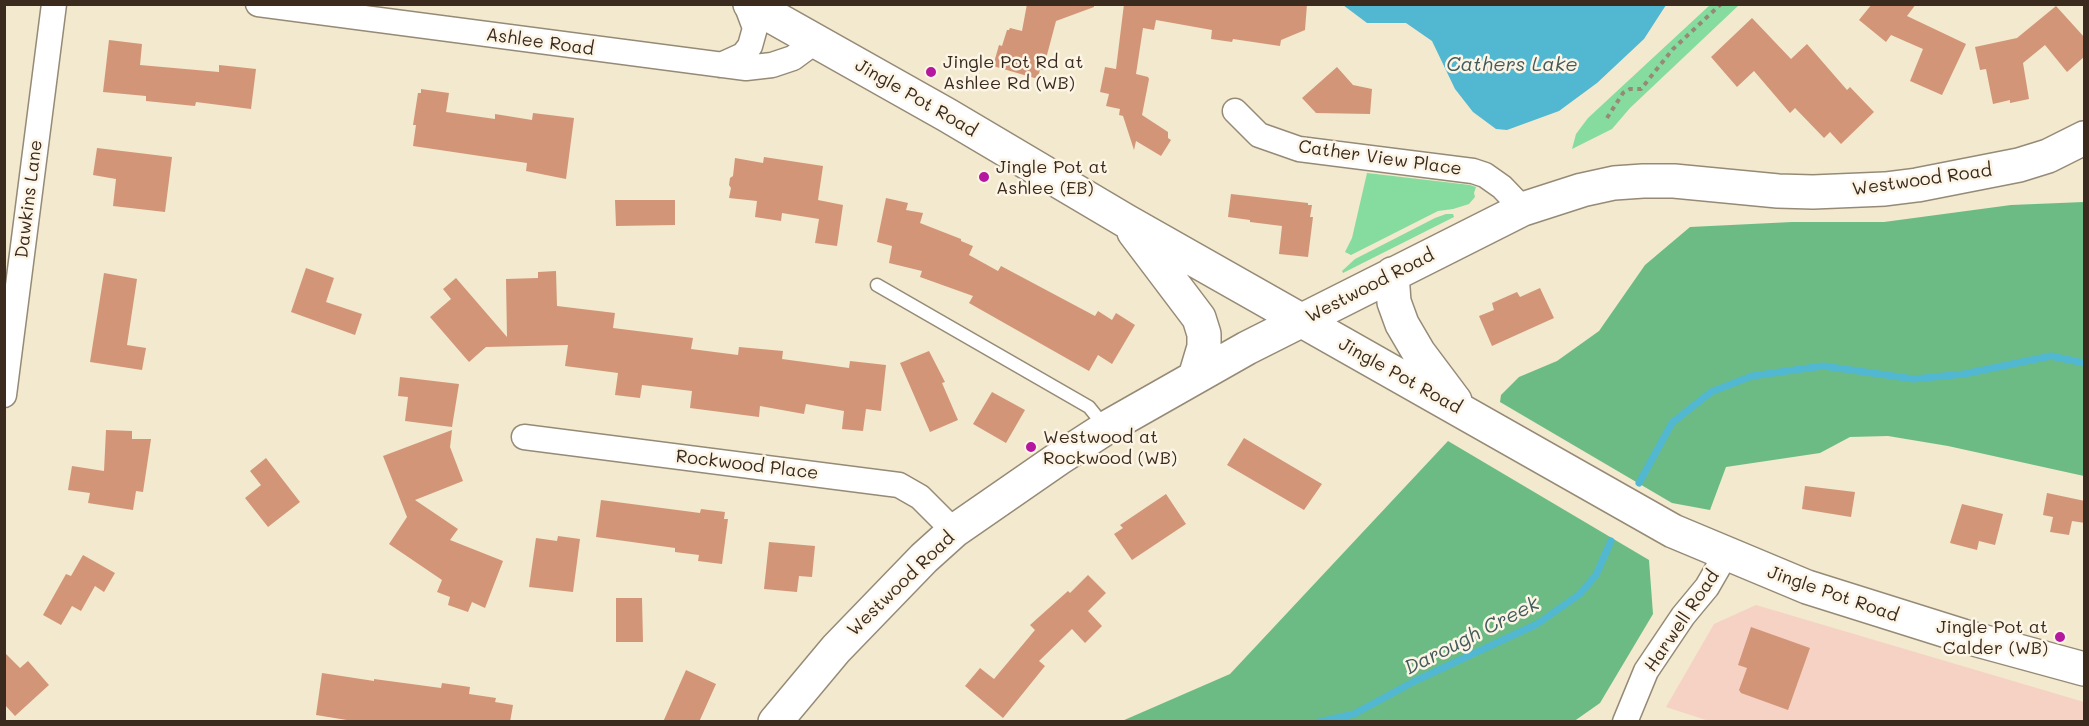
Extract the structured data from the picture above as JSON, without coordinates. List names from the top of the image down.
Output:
{
  "streets": {
    "street": [
      "Ashlee Road",
      "Jingle Pot Road",
      "Cather View Place",
      "Westwood Road",
      "Dawkins Lane",
      "Rockwood Place",
      "Harwell Road"
    ]
  },
  "crossings": [
    ["Ashlee Road", "Jingle Pot Road"],
    ["Jingle Pot Road", "Westwood Road"],
    ["Jingle Pot Road", "Harwell Road"],
    ["Cather View Place", "Westwood Road"],
    ["Westwood Road", "Rockwood Place"]
  ],
  "water": ["Cathers Lake", "Darough Creek"],
  "places": [
    "Jingle Pot Rd at Ashlee Rd (WB)",
    "Jingle Pot at Ashlee (EB)",
    "Westwood at Rockwood (WB)",
    "Jingle Pot at Calder (WB)"
  ]
}
